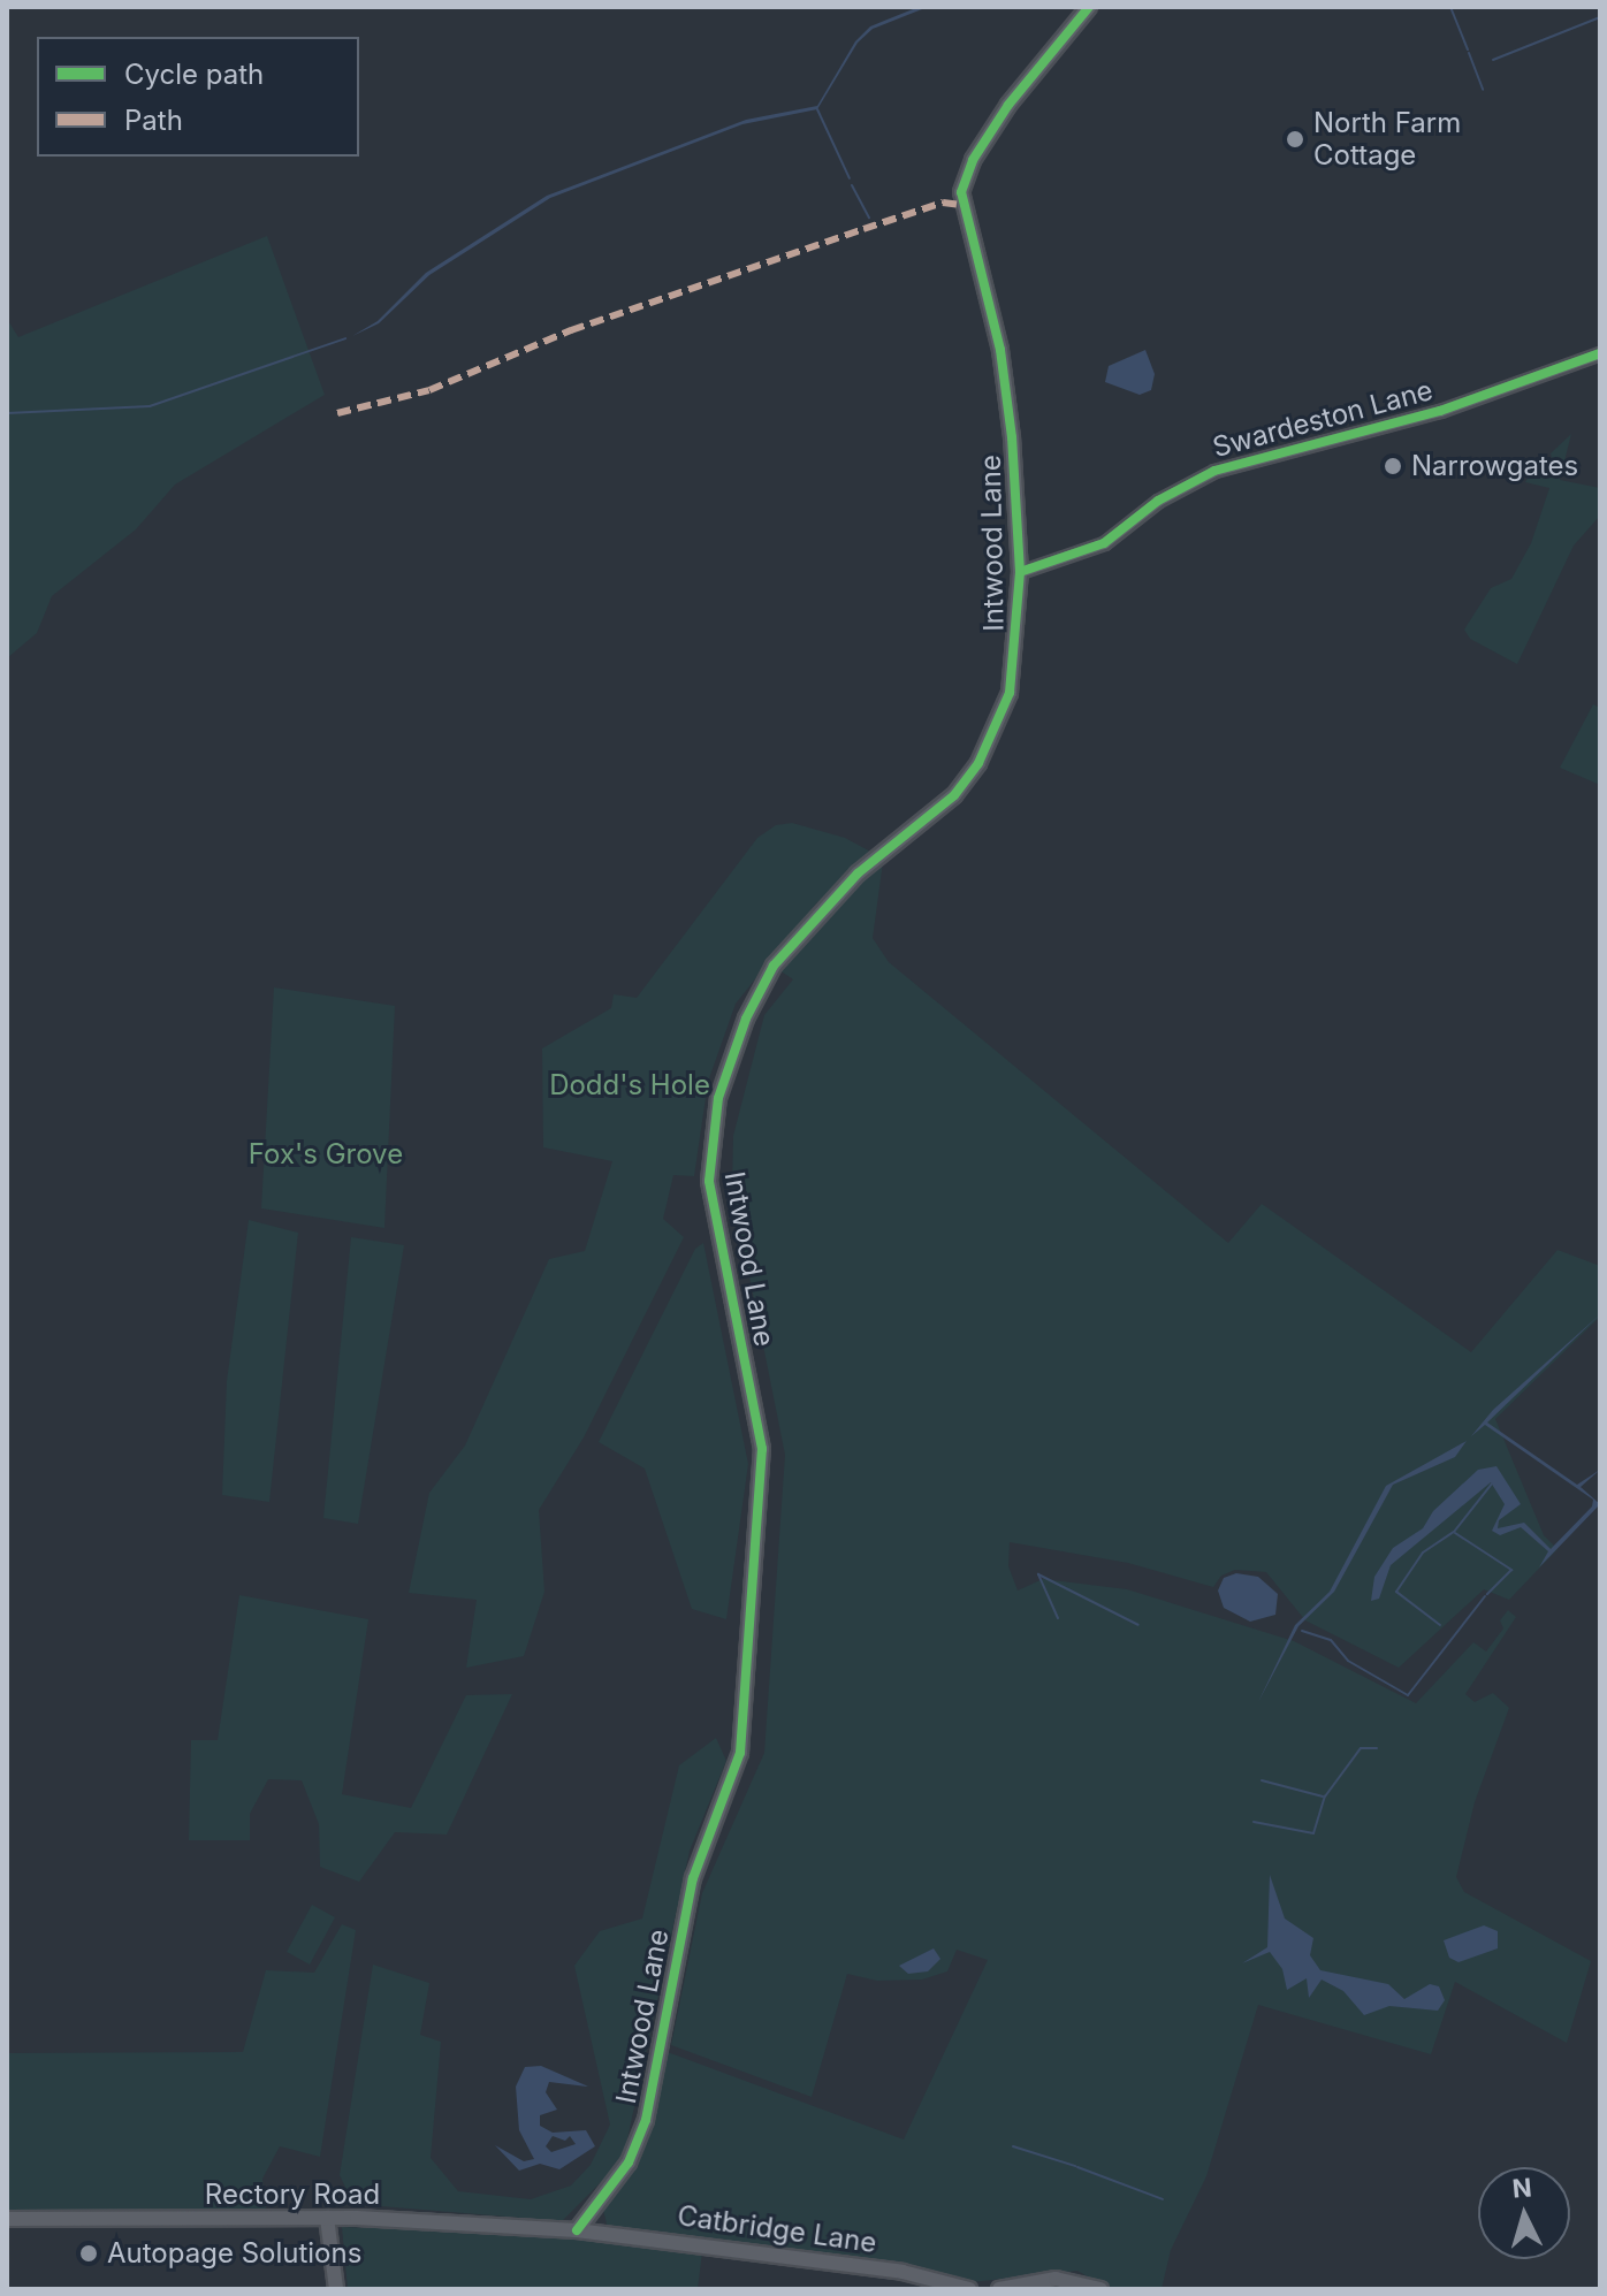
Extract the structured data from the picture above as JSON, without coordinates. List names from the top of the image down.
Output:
{
  "streets": {
    "street": [
      "Swardeston Lane",
      "Intwood Lane",
      "Rectory Road",
      "Catbridge Lane"
    ]
  },
  "crossings": [
    ["Swardeston Lane", "Intwood Lane"],
    ["Intwood Lane", "Rectory Road"],
    ["Intwood Lane", "Catbridge Lane"],
    ["Rectory Road", "Catbridge Lane"]
  ],
  "parks": ["Dodd's Hole", "Fox's Grove"],
  "places": ["North Farm Cottage", "Narrowgates", "Autopage Solutions"],
  "legend": ["Cycle path", "Path"],
  "north": "top"
}
